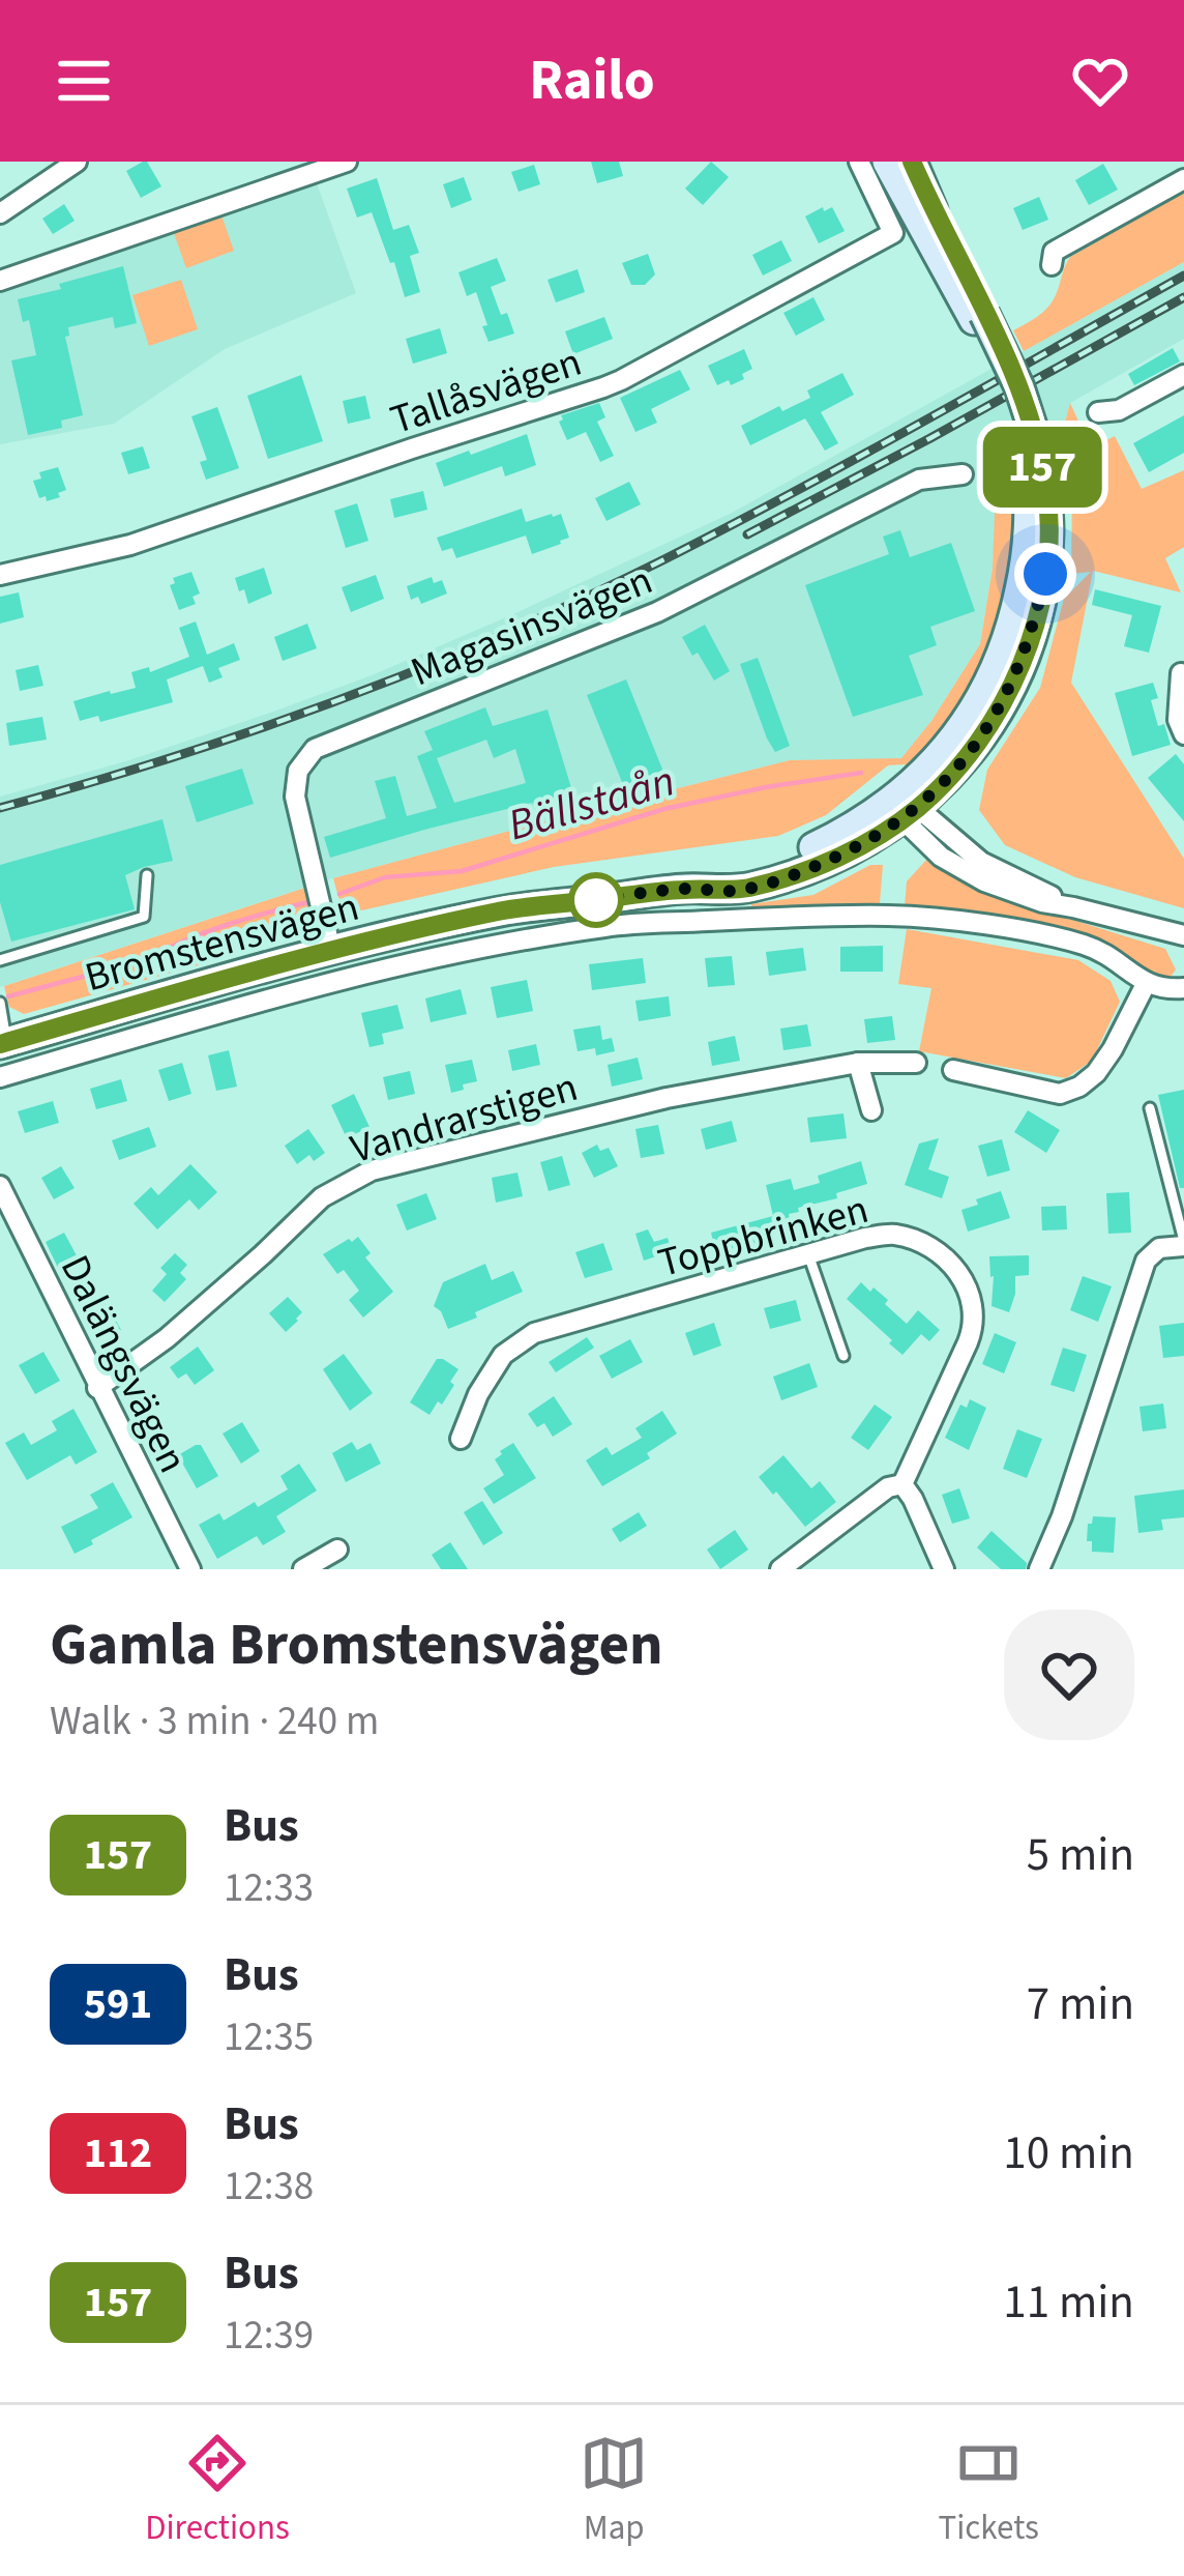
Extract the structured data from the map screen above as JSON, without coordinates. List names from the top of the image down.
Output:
{
  "streets": {
    "street": [
      "Tallåsvägen",
      "Magasinsvägen",
      "Bromstensvägen",
      "Vandrarstigen",
      "Toppbrinken",
      "Dalängsvägen"
    ]
  },
  "crossings": [
    ["Magasinsvägen", "Bromstensvägen"],
    ["Vandrarstigen", "Dalängsvägen"]
  ],
  "water": ["Bällstaån"],
  "lines": ["bus line 157"],
  "page": {
    "header": "Railo",
    "on_map": "157",
    "heading": ["Gamla Bromstensvägen", "Walk · 3 min · 240 m"],
    "list": [
      {
        "mark": "157",
        "name": "Bus",
        "note": "12:33",
        "value": "5 min"
      },
      {
        "mark": "591",
        "name": "Bus",
        "note": "12:35",
        "value": "7 min"
      },
      {
        "mark": "112",
        "name": "Bus",
        "note": "12:38",
        "value": "10 min"
      },
      {
        "mark": "157",
        "name": "Bus",
        "note": "12:39",
        "value": "11 min"
      }
    ],
    "tabs": ["Directions", "Map", "Tickets"]
  }
}
